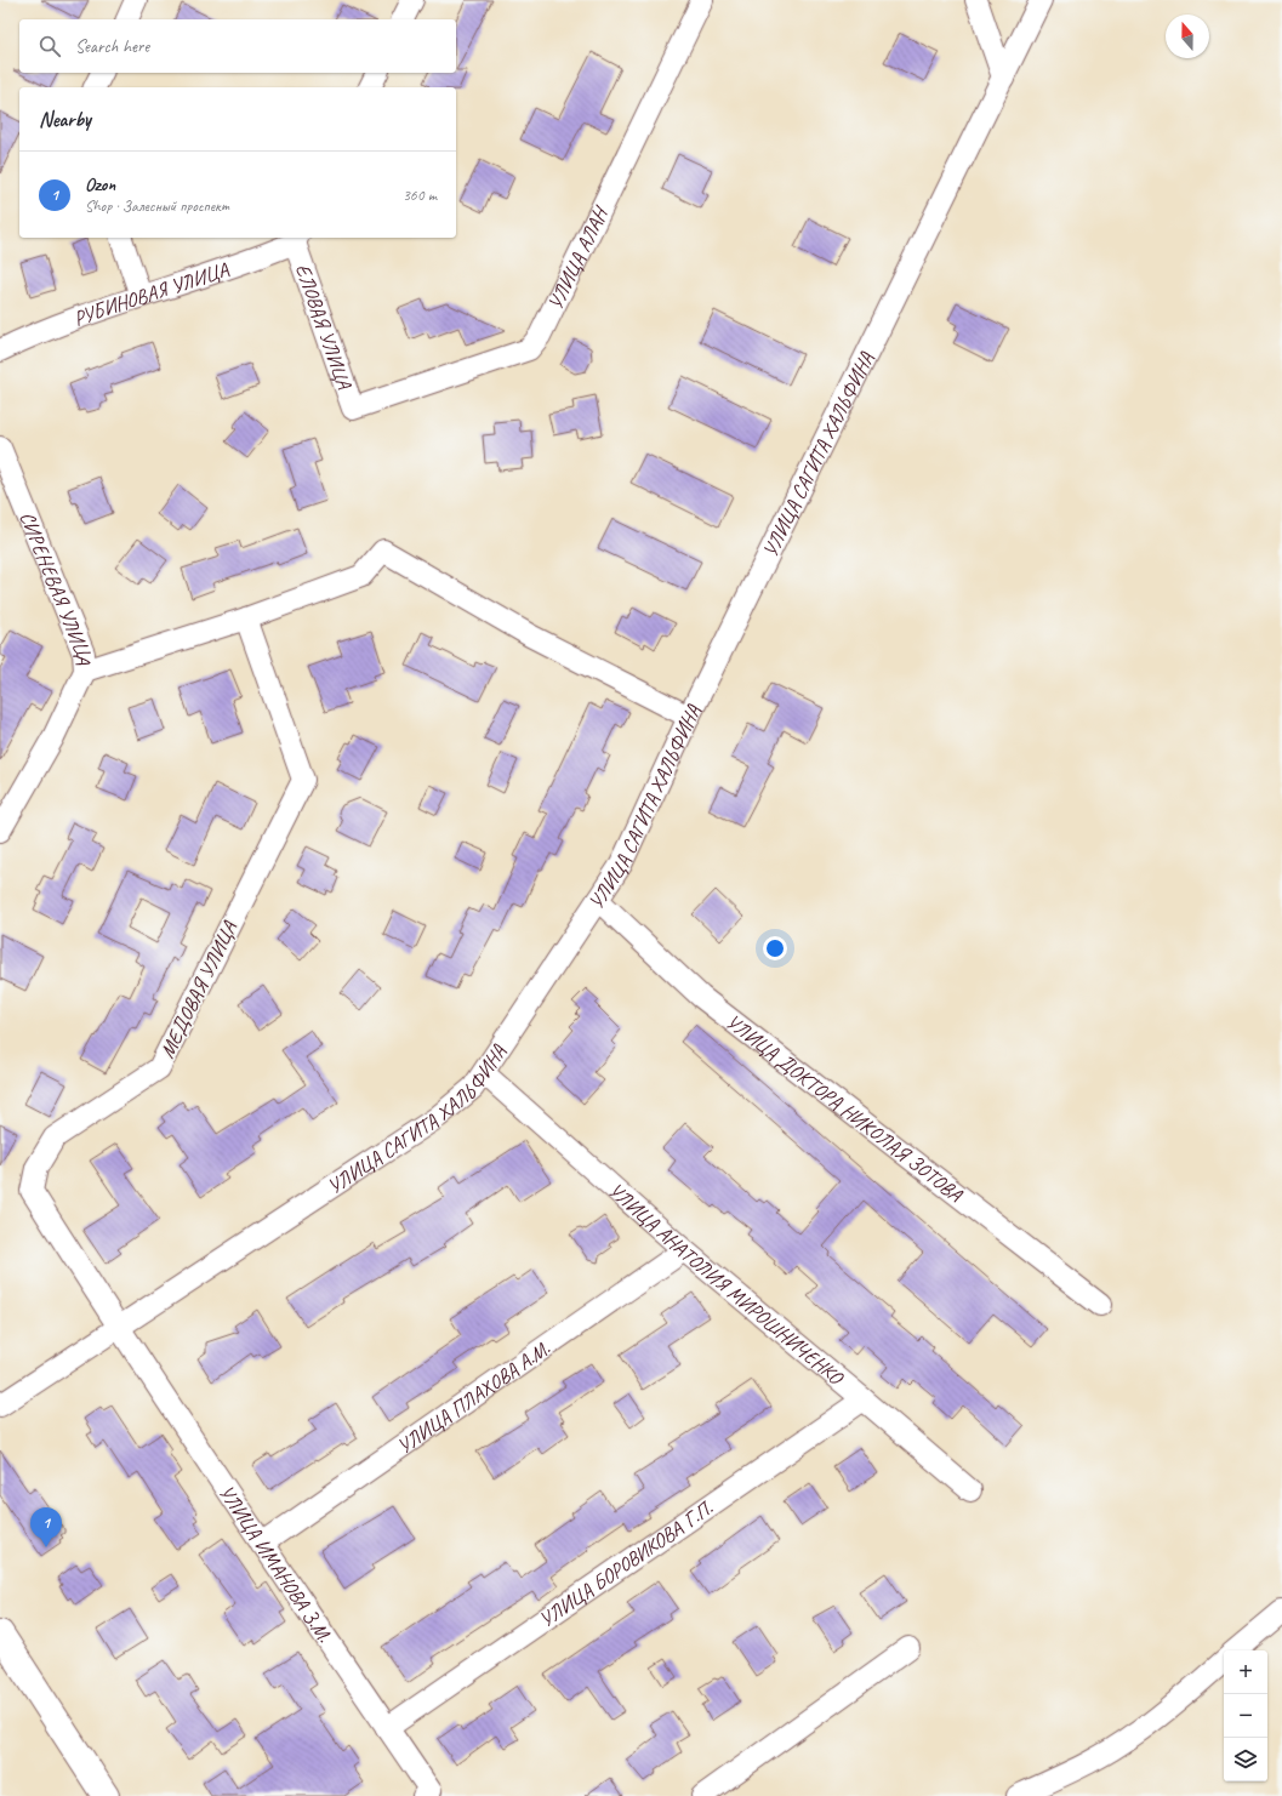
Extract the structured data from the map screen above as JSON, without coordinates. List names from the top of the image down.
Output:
{
  "streets": {
    "street": [
      "УЛИЦА АЛАН",
      "РУБИНОВАЯ УЛИЦА",
      "ЕЛОВАЯ УЛИЦА",
      "УЛИЦА САГИТА ХАЛЬФИНА",
      "СИРЕНЕВАЯ УЛИЦА",
      "МЕДОВАЯ УЛИЦА",
      "УЛИЦА ДОКТОРА НИКОЛАЯ ЗОТОВА",
      "УЛИЦА АНАТОЛИЯ МИРОШНИЧЕНКО",
      "УЛИЦА ПЛАХОВА А.М.",
      "УЛИЦА ИМАНОВА З.М.",
      "УЛИЦА БОРОВИКОВА Г.П."
    ]
  },
  "crossings": [
    ["УЛИЦА АЛАН", "ЕЛОВАЯ УЛИЦА"],
    ["РУБИНОВАЯ УЛИЦА", "ЕЛОВАЯ УЛИЦА"],
    ["УЛИЦА САГИТА ХАЛЬФИНА", "МЕДОВАЯ УЛИЦА"],
    ["УЛИЦА САГИТА ХАЛЬФИНА", "УЛИЦА ДОКТОРА НИКОЛАЯ ЗОТОВА"],
    ["УЛИЦА САГИТА ХАЛЬФИНА", "УЛИЦА АНАТОЛИЯ МИРОШНИЧЕНКО"],
    ["УЛИЦА САГИТА ХАЛЬФИНА", "УЛИЦА ИМАНОВА З.М."],
    ["МЕДОВАЯ УЛИЦА", "УЛИЦА ИМАНОВА З.М."],
    ["УЛИЦА АНАТОЛИЯ МИРОШНИЧЕНКО", "УЛИЦА ПЛАХОВА А.М."],
    ["УЛИЦА АНАТОЛИЯ МИРОШНИЧЕНКО", "УЛИЦА БОРОВИКОВА Г.П."],
    ["УЛИЦА ПЛАХОВА А.М.", "УЛИЦА ИМАНОВА З.М."],
    ["УЛИЦА ИМАНОВА З.М.", "УЛИЦА БОРОВИКОВА Г.П."]
  ],
  "north": "top",
  "page": {
    "search": "Search here",
    "heading": "Nearby",
    "list": [
      {
        "mark": "1",
        "name": "Ozon",
        "note": "Shop · Залесный проспект",
        "value": "360 m"
      }
    ],
    "pins": "1",
    "map_buttons": ["+", "−"]
  }
}
